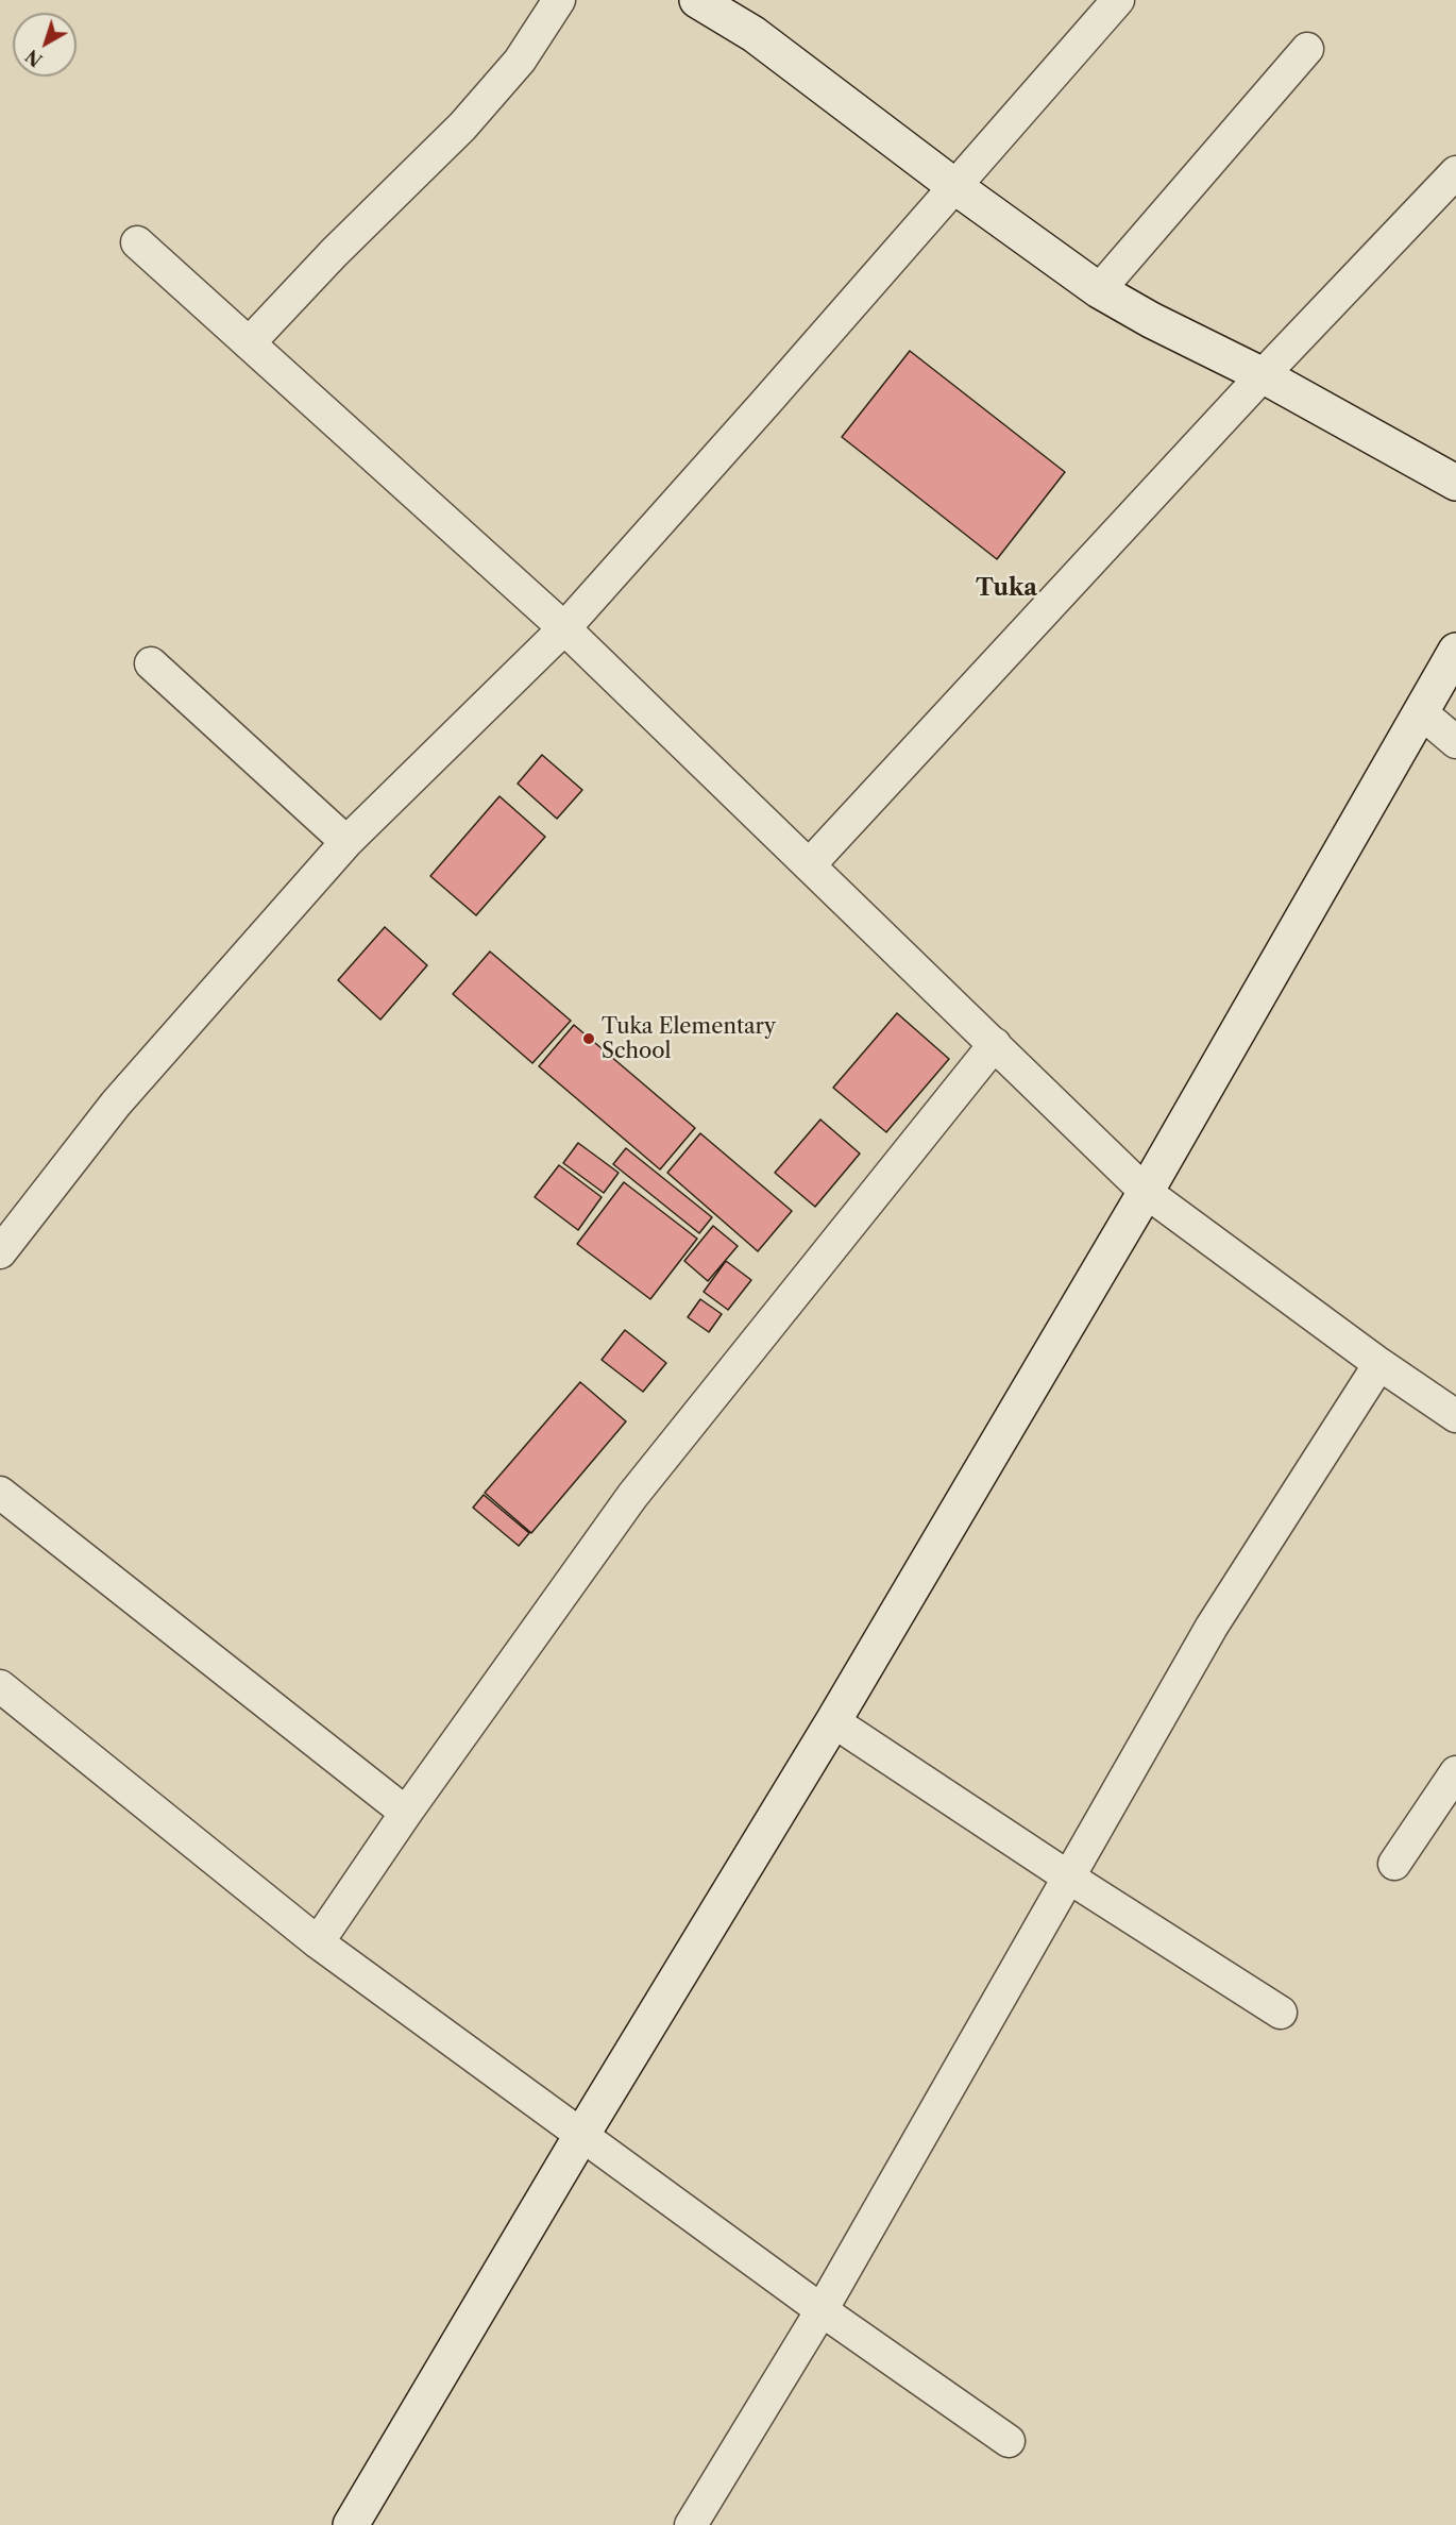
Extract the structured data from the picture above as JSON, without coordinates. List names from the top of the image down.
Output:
{
  "districts": ["Tuka"],
  "places": ["Tuka Elementary School"],
  "north": "bottom left"
}
